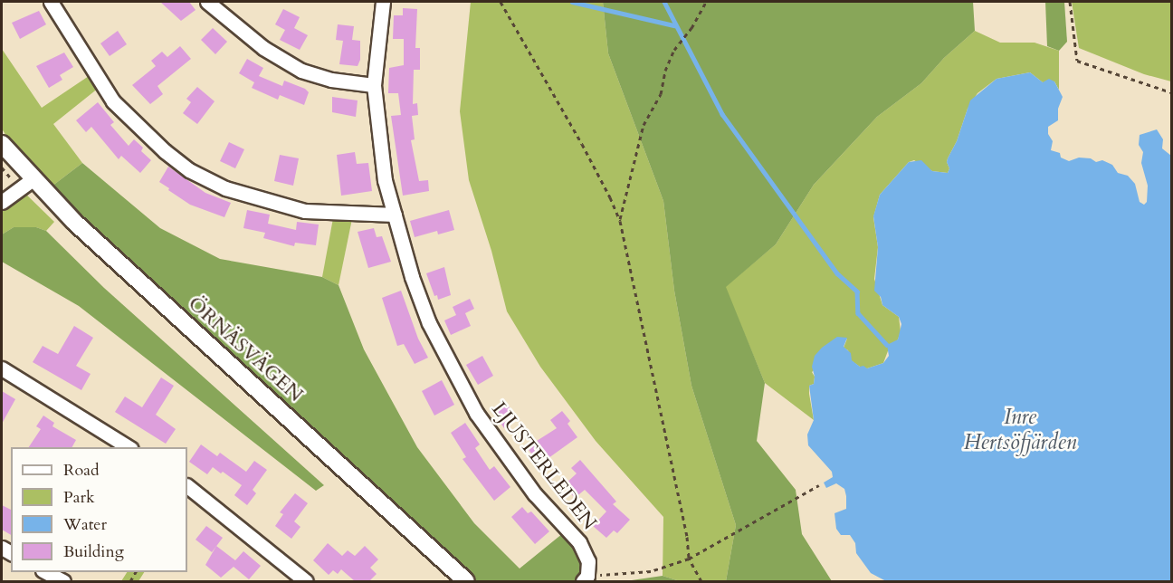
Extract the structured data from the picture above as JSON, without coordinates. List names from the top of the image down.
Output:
{
  "streets": {
    "street": ["ÖRNÄSVÄGEN", "LJUSTERLEDEN"]
  },
  "water": ["Inre Hertsöfjärden"],
  "legend": [
    "Road",
    "Park",
    "Water",
    "Building"
  ]
}
